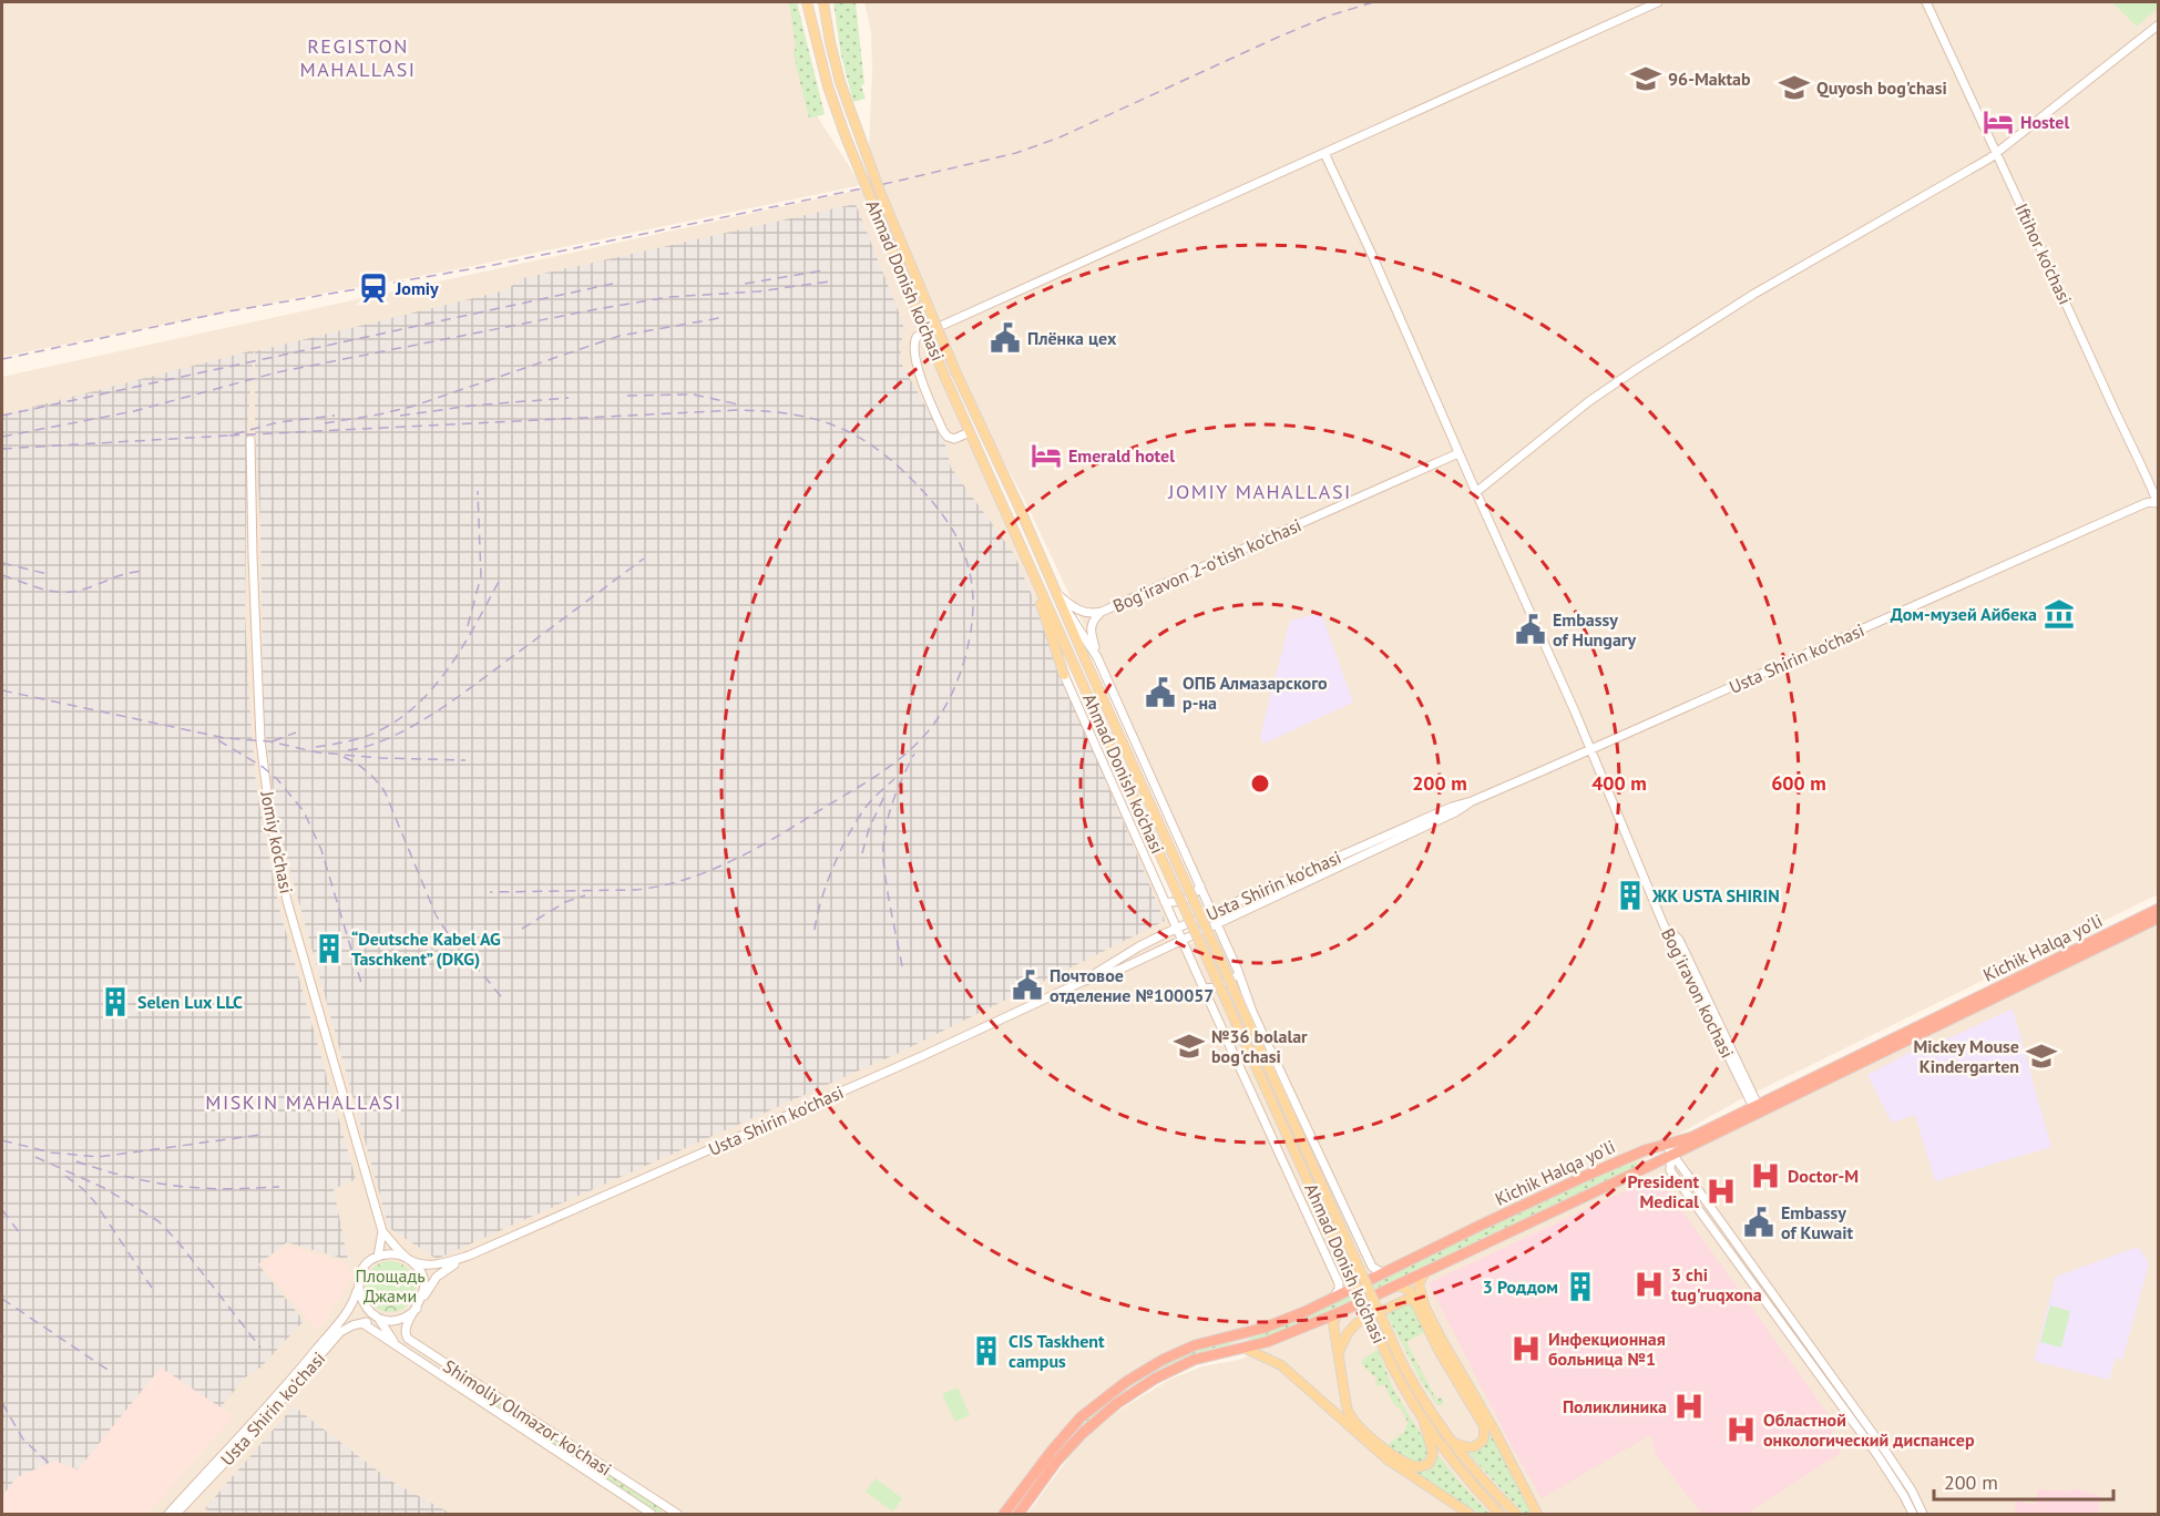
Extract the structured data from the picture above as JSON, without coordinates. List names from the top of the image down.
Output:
{
  "streets": {
    "highway": ["Kichik Halqa yo'li"],
    "main road": ["Ahmad Donish ko'chasi"],
    "street": [
      "Iftihor ko'chasi",
      "Bog'iravon 2-o'tish ko'chasi",
      "Usta Shirin ko'chasi",
      "Jomiy ko'chasi",
      "Bog'iravon kochasi",
      "Shimoliy Olmazor ko'chasi"
    ]
  },
  "crossings": [
    ["Iftihor ko'chasi", "Usta Shirin ko'chasi"],
    ["Ahmad Donish ko'chasi", "Bog'iravon 2-o'tish ko'chasi"],
    ["Ahmad Donish ko'chasi", "Usta Shirin ko'chasi"],
    ["Ahmad Donish ko'chasi", "Kichik Halqa yo'li"],
    ["Bog'iravon 2-o'tish ko'chasi", "Bog'iravon kochasi"],
    ["Usta Shirin ko'chasi", "Bog'iravon kochasi"],
    ["Usta Shirin ko'chasi", "Shimoliy Olmazor ko'chasi"],
    ["Kichik Halqa yo'li", "Bog'iravon kochasi"]
  ],
  "districts": ["REGISTON MAHALLASI", "JOMIY MAHALLASI", "MISKIN MAHALLASI"],
  "parks": ["Площадь Джами"],
  "places": {
    "school or university": [
      "96-Maktab",
      "Quyosh bog'chasi",
      "№36 bolalar bog'chasi",
      "Mickey Mouse Kindergarten"
    ],
    "hotel": ["Hostel", "Emerald hotel"],
    "station": ["Jomiy"],
    "public building": [
      "Плёнка цех",
      "Embassy of Hungary",
      "ОПБ Алмазарского р-на",
      "Почтовое отделение №100057",
      "Embassy of Kuwait"
    ],
    "museum": ["Дом-музей Айбека"],
    "building": [
      "ЖК USTA SHIRIN",
      "“Deutsche Kabel AG Taschkent” (DKG)",
      "Selen Lux LLC",
      "3 Роддом",
      "CIS Taskhent campus"
    ],
    "hospital": [
      "Doctor-M",
      "President Medical",
      "3 chi tug'ruqxona",
      "Инфекционная больница №1",
      "Поликлиника",
      "Областной онкологический диспансер"
    ]
  },
  "scale_bar": "200 m",
  "rings": ["200 m", "400 m", "600 m"]
}
